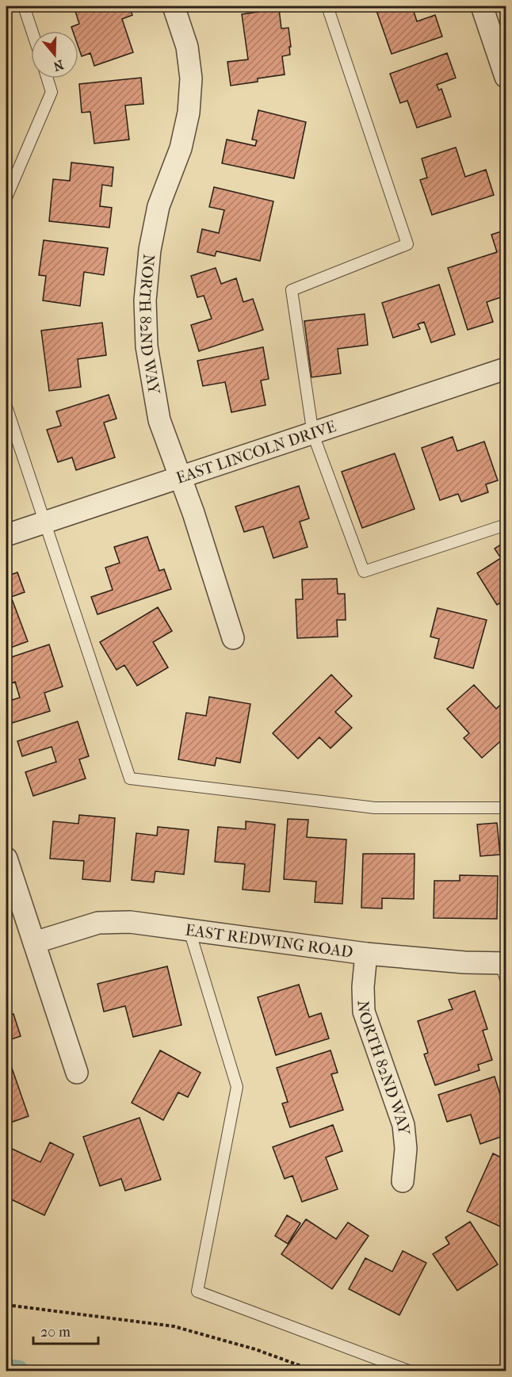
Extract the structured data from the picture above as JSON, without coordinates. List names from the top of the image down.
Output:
{
  "streets": {
    "street": ["NORTH 82ND WAY", "EAST LINCOLN DRIVE", "EAST REDWING ROAD"]
  },
  "crossings": [
    ["NORTH 82ND WAY", "EAST LINCOLN DRIVE"],
    ["NORTH 82ND WAY", "EAST REDWING ROAD"]
  ],
  "scale_bar": "20 m",
  "north": "bottom"
}
